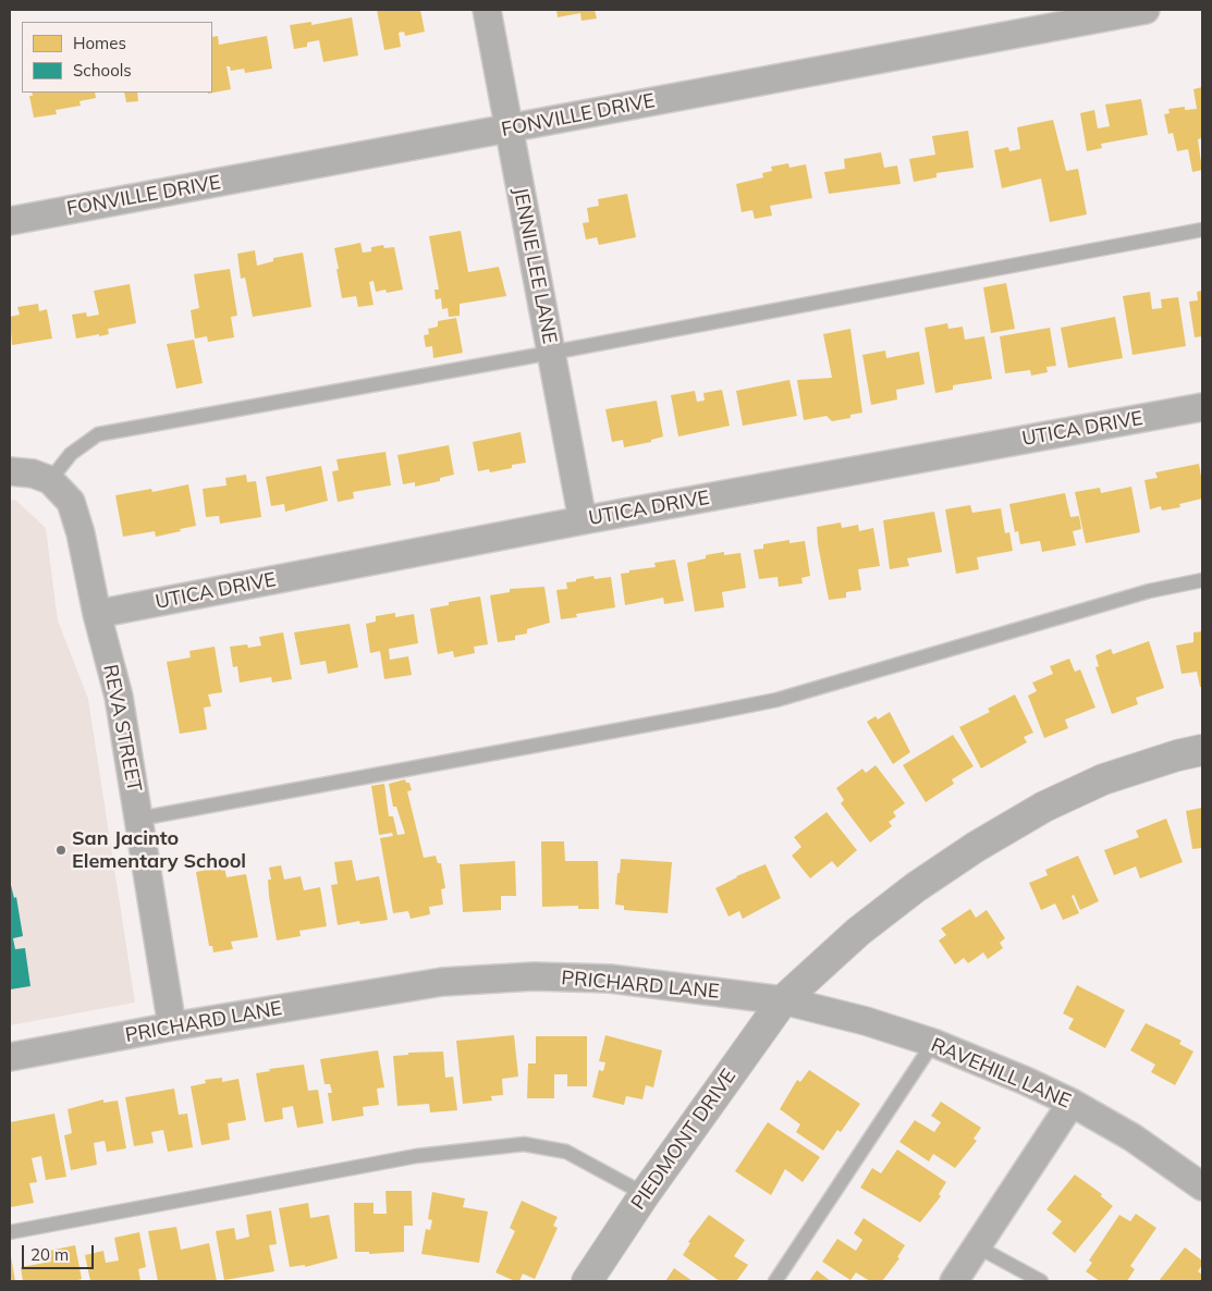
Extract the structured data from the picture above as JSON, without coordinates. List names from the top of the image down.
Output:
{
  "streets": {
    "street": [
      "FONVILLE DRIVE",
      "JENNIE LEE LANE",
      "UTICA DRIVE",
      "REVA STREET",
      "PRICHARD LANE",
      "RAVEHILL LANE",
      "PIEDMONT DRIVE"
    ]
  },
  "crossings": [
    ["FONVILLE DRIVE", "JENNIE LEE LANE"],
    ["JENNIE LEE LANE", "UTICA DRIVE"],
    ["UTICA DRIVE", "REVA STREET"],
    ["REVA STREET", "PRICHARD LANE"],
    ["PRICHARD LANE", "RAVEHILL LANE"],
    ["PRICHARD LANE", "PIEDMONT DRIVE"],
    ["RAVEHILL LANE", "PIEDMONT DRIVE"]
  ],
  "places": ["San Jacinto Elementary School"],
  "legend": ["Homes", "Schools"],
  "scale_bar": "20 m"
}
